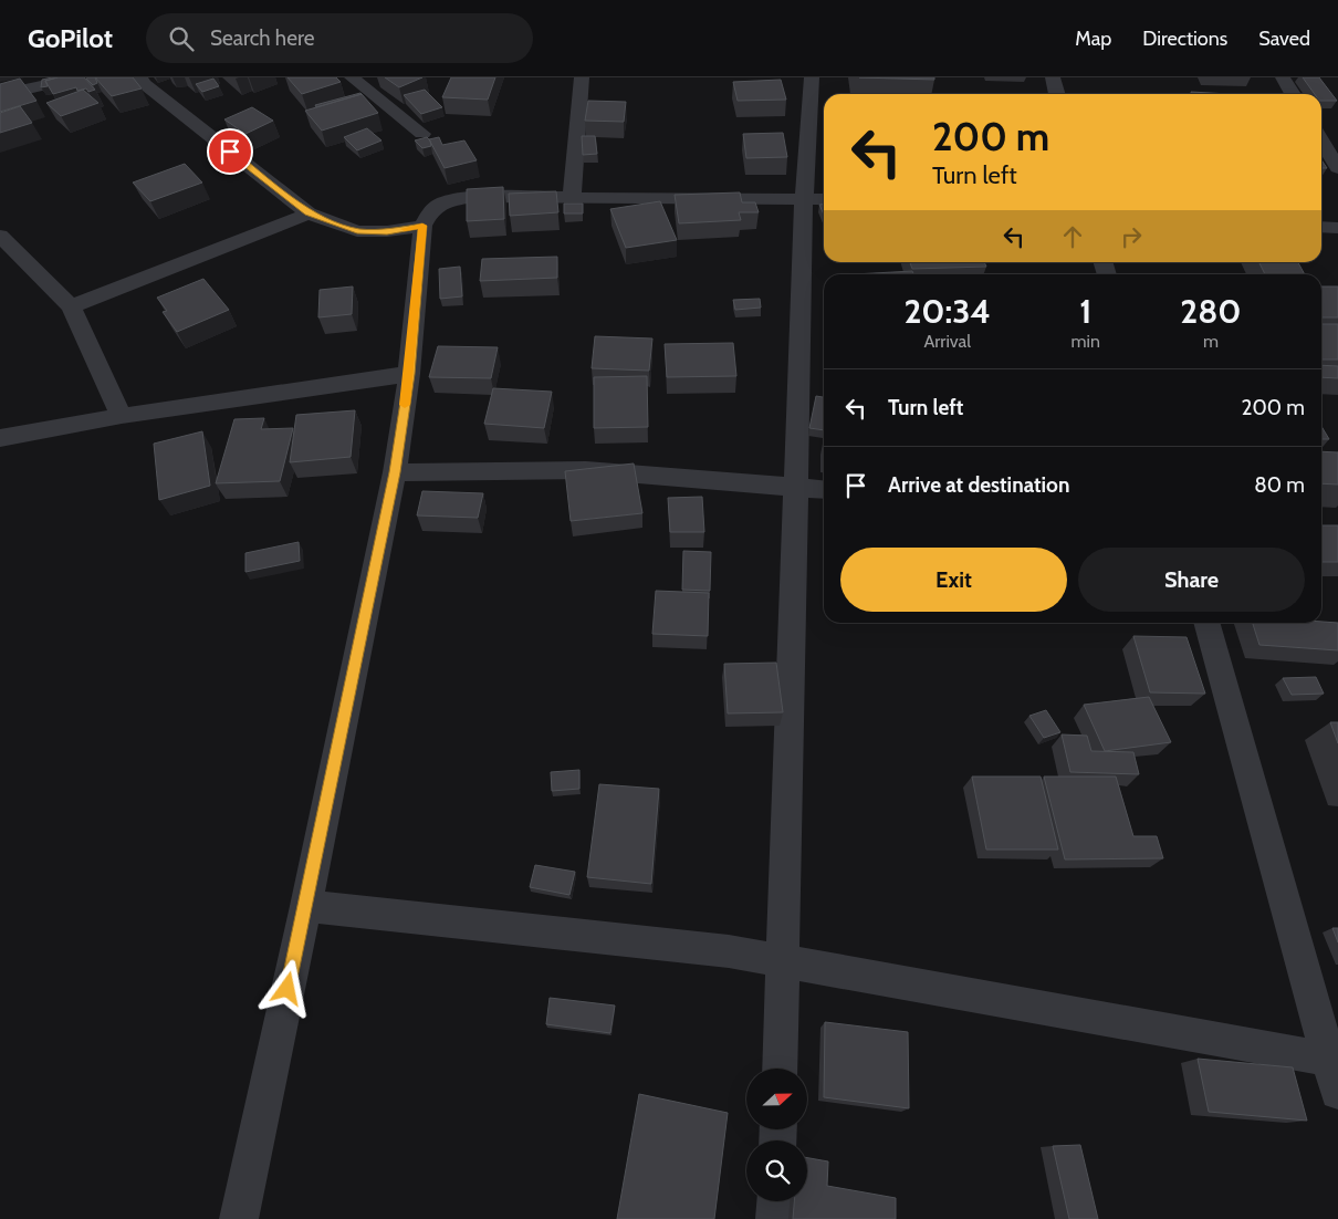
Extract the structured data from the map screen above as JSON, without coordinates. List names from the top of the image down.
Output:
{
  "north": "right",
  "page": {
    "header": "GoPilot",
    "search": "Search here",
    "nav": ["Map", "Directions", "Saved"],
    "turn": ["200 m", "Turn left"],
    "eta": [
      "20:34",
      "Arrival",
      "1",
      "min",
      "280",
      "m"
    ],
    "list": [
      {
        "name": "Turn left",
        "value": "200 m"
      },
      {
        "name": "Arrive at destination",
        "value": "80 m"
      }
    ],
    "buttons": ["Exit", "Share"]
  }
}
